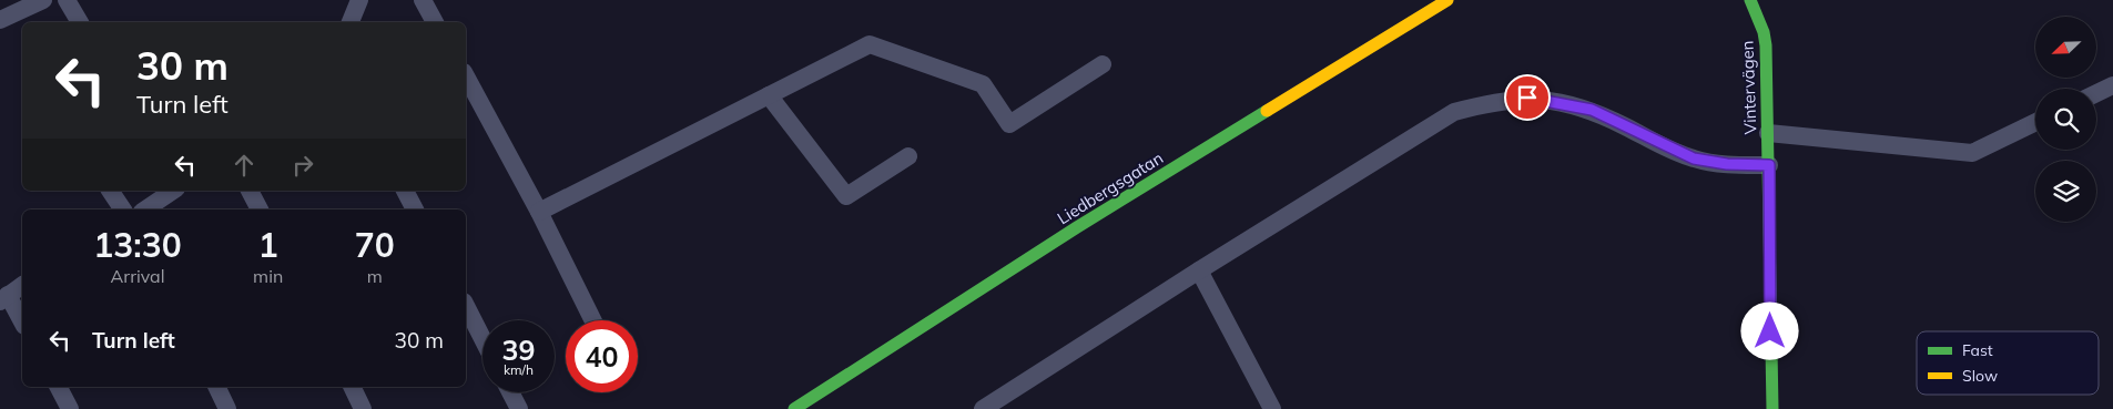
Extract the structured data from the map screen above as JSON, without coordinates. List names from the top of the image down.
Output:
{
  "streets": {
    "street": ["Vintervägen", "Liedbergsgatan"]
  },
  "legend": ["Fast", "Slow"],
  "north": "bottom left",
  "page": {
    "turn": ["30 m", "Turn left"],
    "eta": [
      "13:30",
      "Arrival",
      "1",
      "min",
      "70",
      "m"
    ],
    "list": [
      {
        "name": "Turn left",
        "value": "30 m"
      }
    ],
    "speed": "39 km/h",
    "limit": "40"
  }
}
